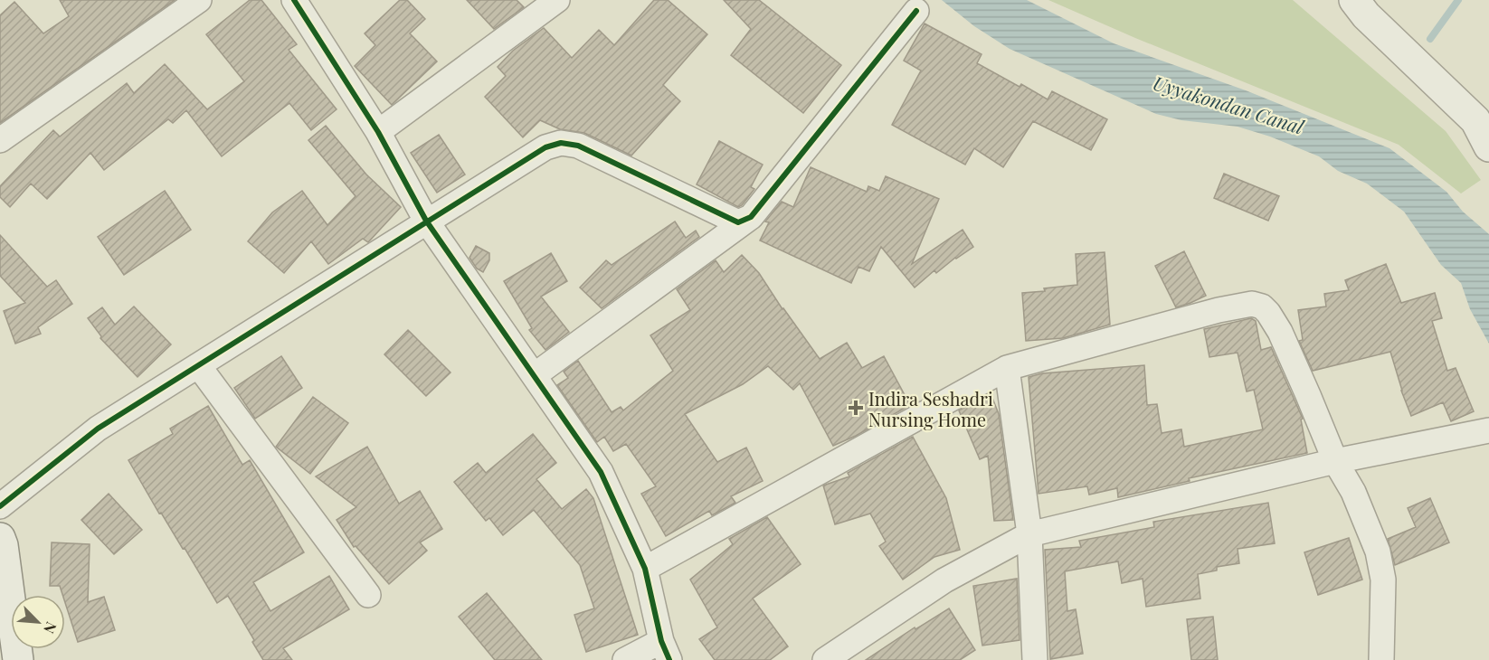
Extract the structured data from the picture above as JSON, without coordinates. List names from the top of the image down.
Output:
{
  "water": ["Uyyakondan Canal"],
  "places": {
    "health": ["Indira Seshadri Nursing Home"]
  },
  "north": "bottom right"
}
